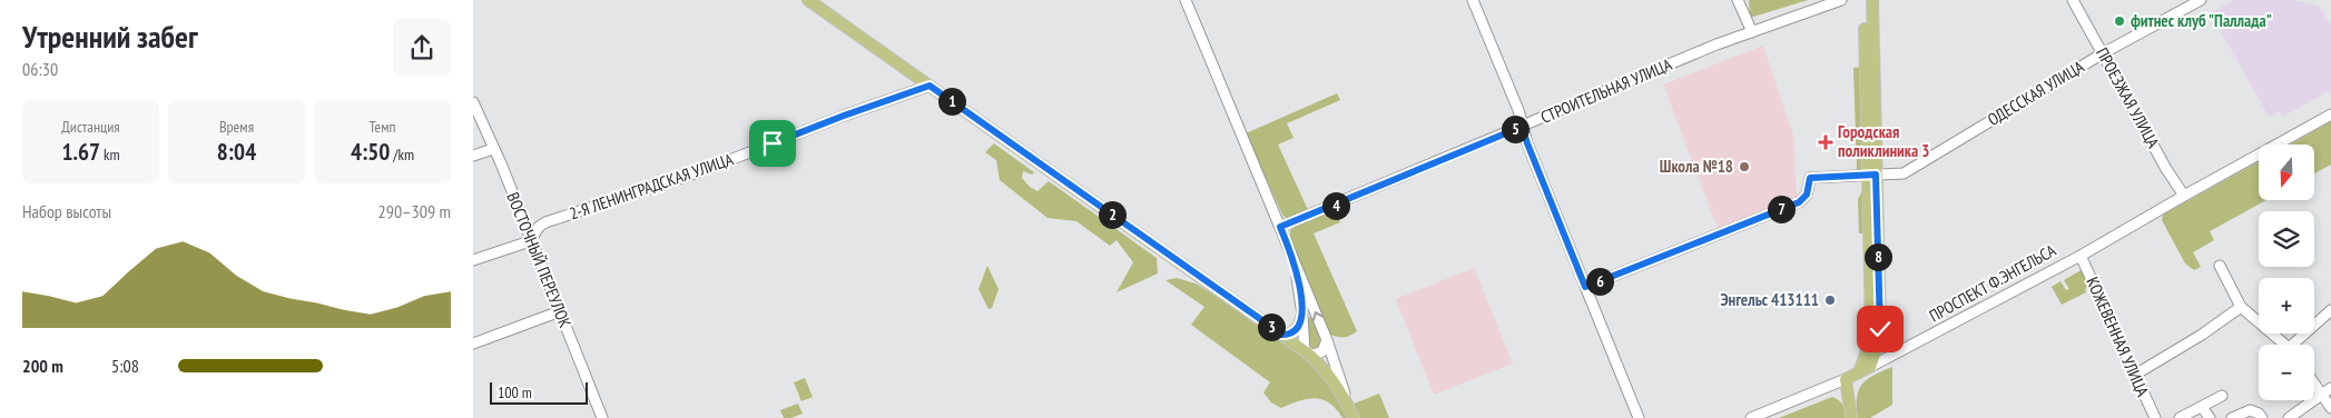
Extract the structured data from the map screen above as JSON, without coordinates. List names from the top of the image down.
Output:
{
  "streets": {
    "main road": ["ПРОСПЕКТ Ф.ЭНГЕЛЬСА"],
    "street": [
      "СТРОИТЕЛЬНАЯ УЛИЦА",
      "ОДЕССКАЯ УЛИЦА",
      "ПРОЕЗЖАЯ УЛИЦА",
      "2-Я ЛЕНИНГРАДСКАЯ УЛИЦА",
      "ВОСТОЧНЫЙ ПЕРЕУЛОК",
      "КОЖЕВЕННАЯ УЛИЦА"
    ]
  },
  "crossings": [
    ["ОДЕССКАЯ УЛИЦА", "ПРОЕЗЖАЯ УЛИЦА"],
    ["ПРОЕЗЖАЯ УЛИЦА", "ПРОСПЕКТ Ф.ЭНГЕЛЬСА"],
    ["2-Я ЛЕНИНГРАДСКАЯ УЛИЦА", "ВОСТОЧНЫЙ ПЕРЕУЛОК"],
    ["ПРОСПЕКТ Ф.ЭНГЕЛЬСА", "КОЖЕВЕННАЯ УЛИЦА"]
  ],
  "places": {
    "other": ["фитнес клуб \"Паллада\"", "Школа №18", "Энгельс 413111"],
    "health": ["Городская поликлиника 3"]
  },
  "scale_bar": "100 m",
  "north": "bottom",
  "page": {
    "heading": ["Утренний забег", "06:30"],
    "pins": [
      "1",
      "5",
      "4",
      "7",
      "2",
      "8",
      "6",
      "3"
    ],
    "stats": [
      ["Дистанция", "1.67 km"],
      ["Время", "8:04"],
      ["Темп", "4:50 /km"]
    ],
    "map_buttons": ["+", "−"],
    "chart": ["Набор высоты", "290–309 m"],
    "list": [
      {
        "name": "200 m",
        "note": "5:08"
      }
    ],
    "scale": "100 m"
  }
}
